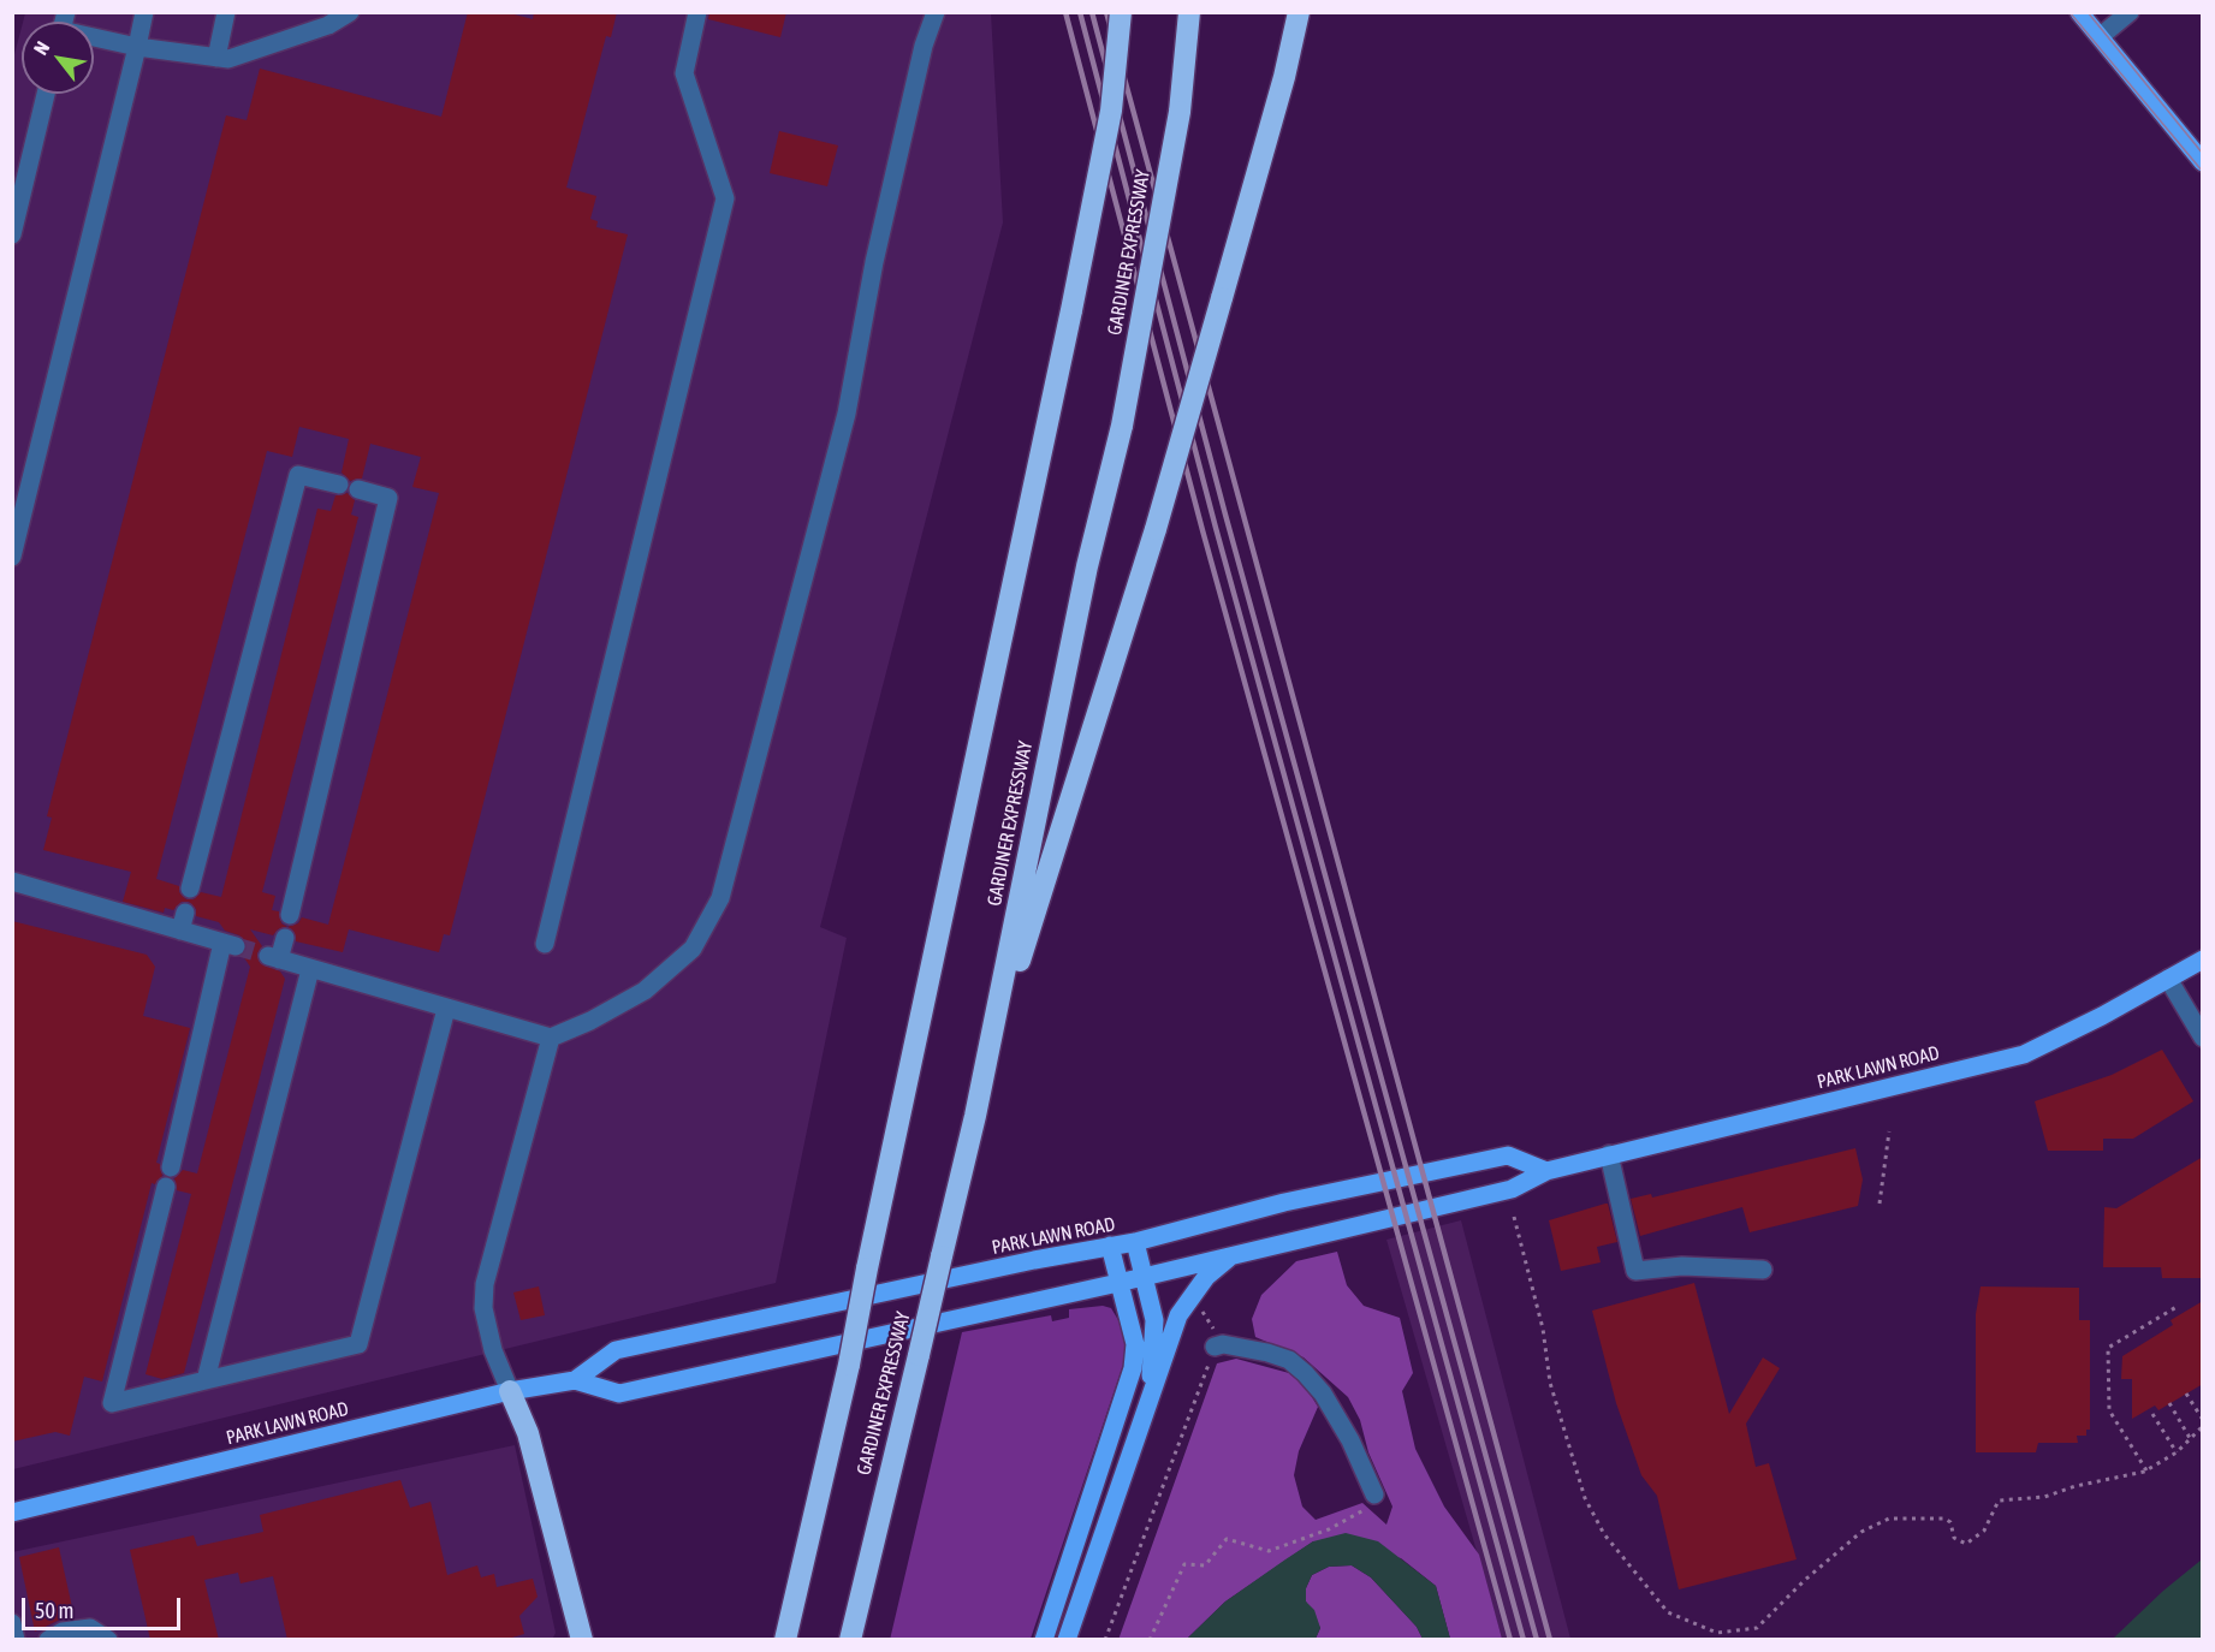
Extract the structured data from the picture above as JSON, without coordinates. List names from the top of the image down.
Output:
{
  "streets": {
    "highway": ["GARDINER EXPRESSWAY"],
    "main road": ["PARK LAWN ROAD"]
  },
  "scale_bar": "50 m",
  "north": "top left"
}
